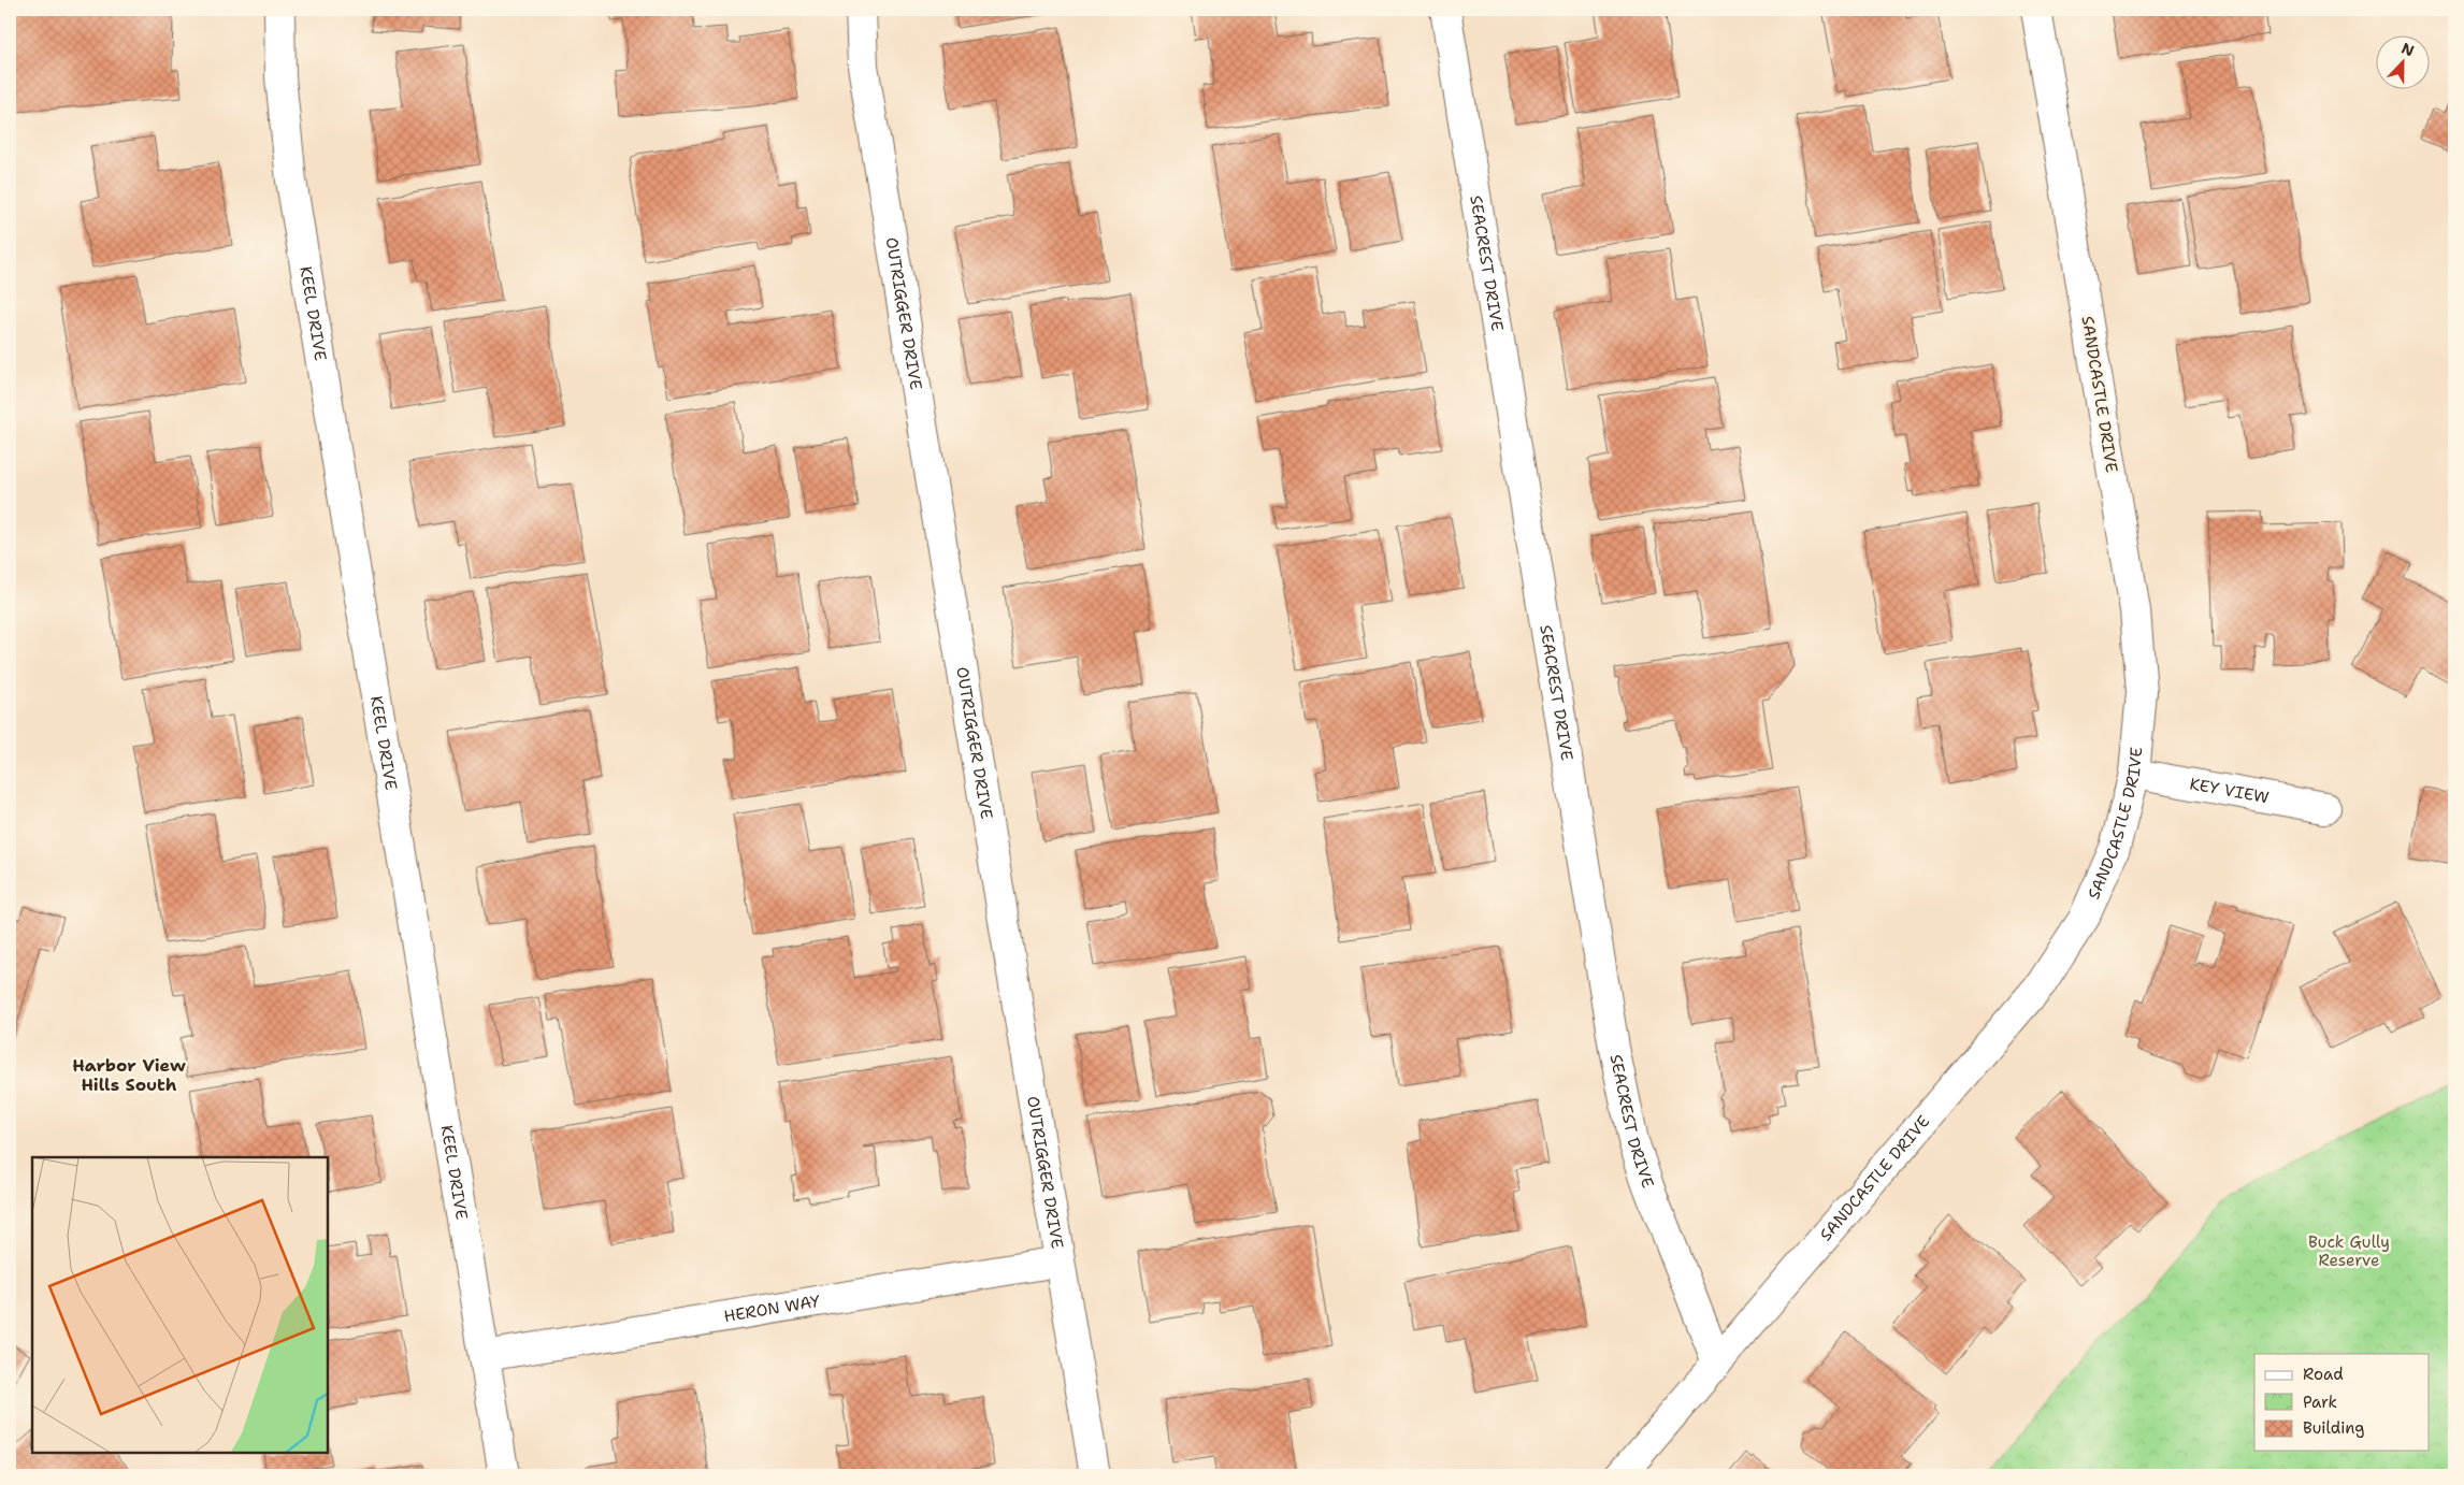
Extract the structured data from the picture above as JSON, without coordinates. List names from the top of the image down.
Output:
{
  "streets": {
    "street": [
      "SEACREST DRIVE",
      "KEEL DRIVE",
      "OUTRIGGER DRIVE",
      "SANDCASTLE DRIVE",
      "KEY VIEW",
      "HERON WAY"
    ]
  },
  "crossings": [
    ["SEACREST DRIVE", "SANDCASTLE DRIVE"],
    ["KEEL DRIVE", "HERON WAY"],
    ["OUTRIGGER DRIVE", "HERON WAY"],
    ["SANDCASTLE DRIVE", "KEY VIEW"]
  ],
  "districts": ["Harbor View Hills South"],
  "parks": ["Buck Gully Reserve"],
  "legend": ["Road", "Park", "Building"],
  "north": "top"
}
